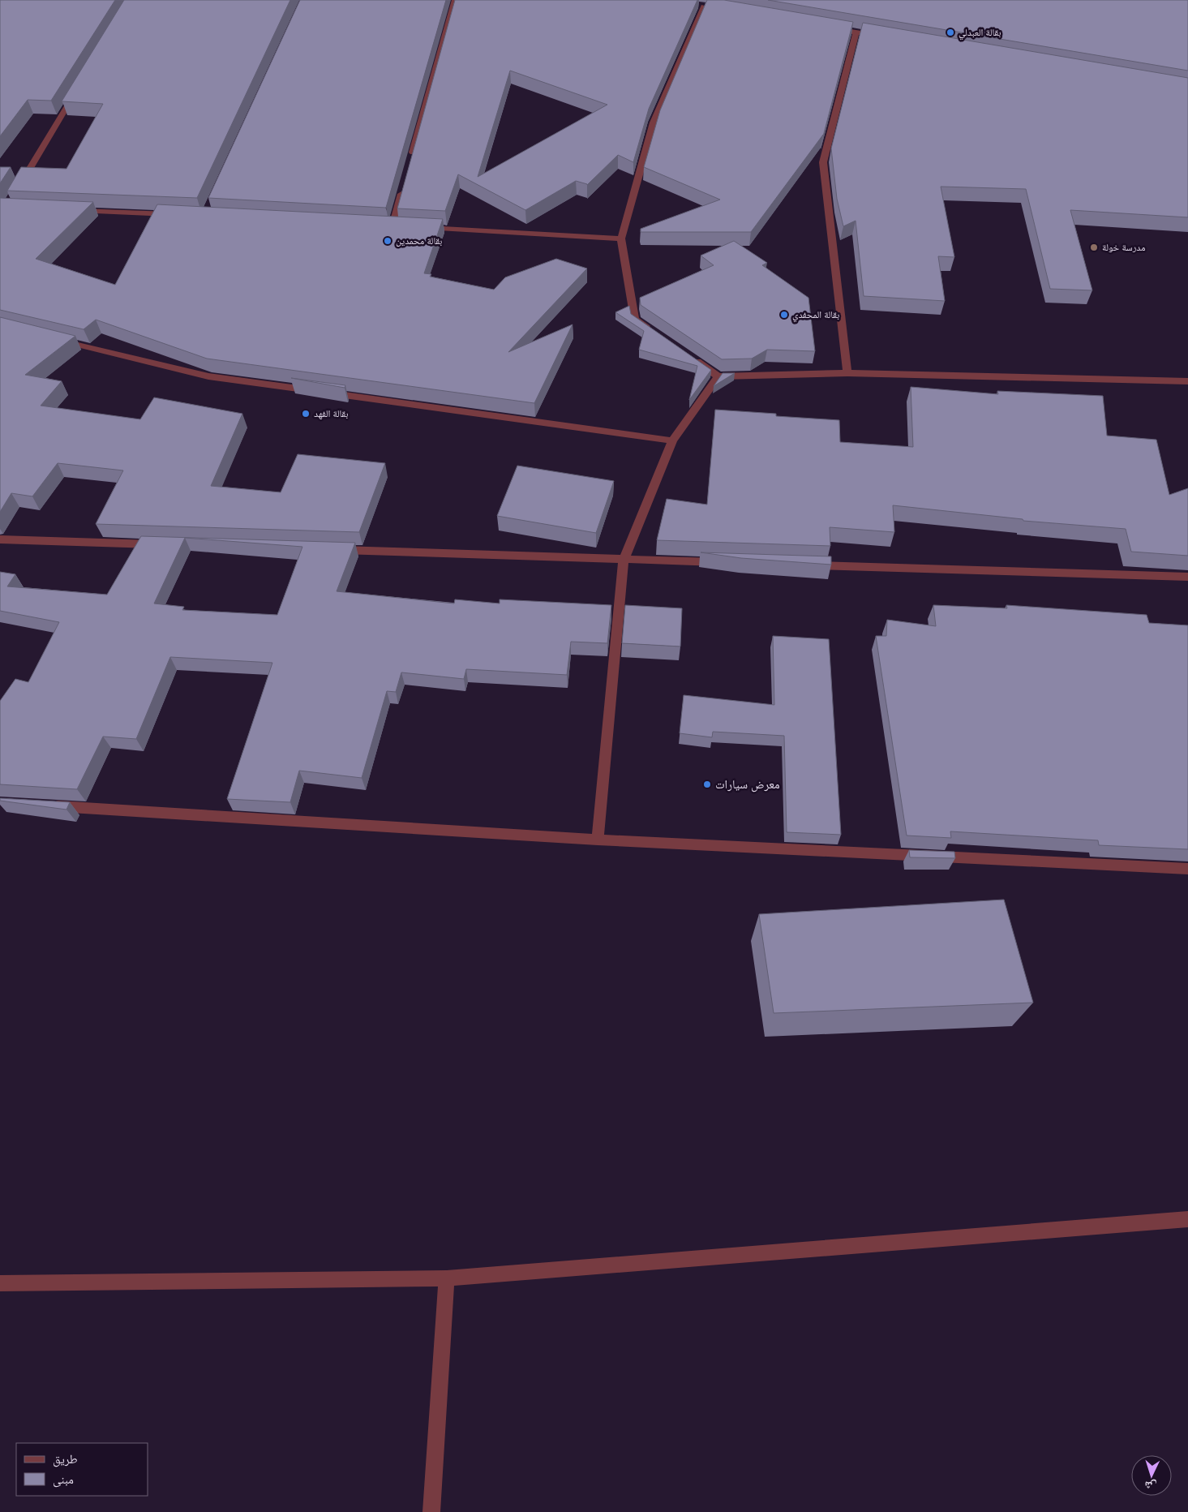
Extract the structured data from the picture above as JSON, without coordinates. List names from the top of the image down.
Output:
{
  "places": [
    "بقالة العبدلي",
    "بقالة محمدين",
    "مدرسة خولة",
    "بقالة المحفدي",
    "بقالة الفهد",
    "معرض سيارات"
  ],
  "legend": ["طريق", "مبنى"],
  "north": "bottom"
}
